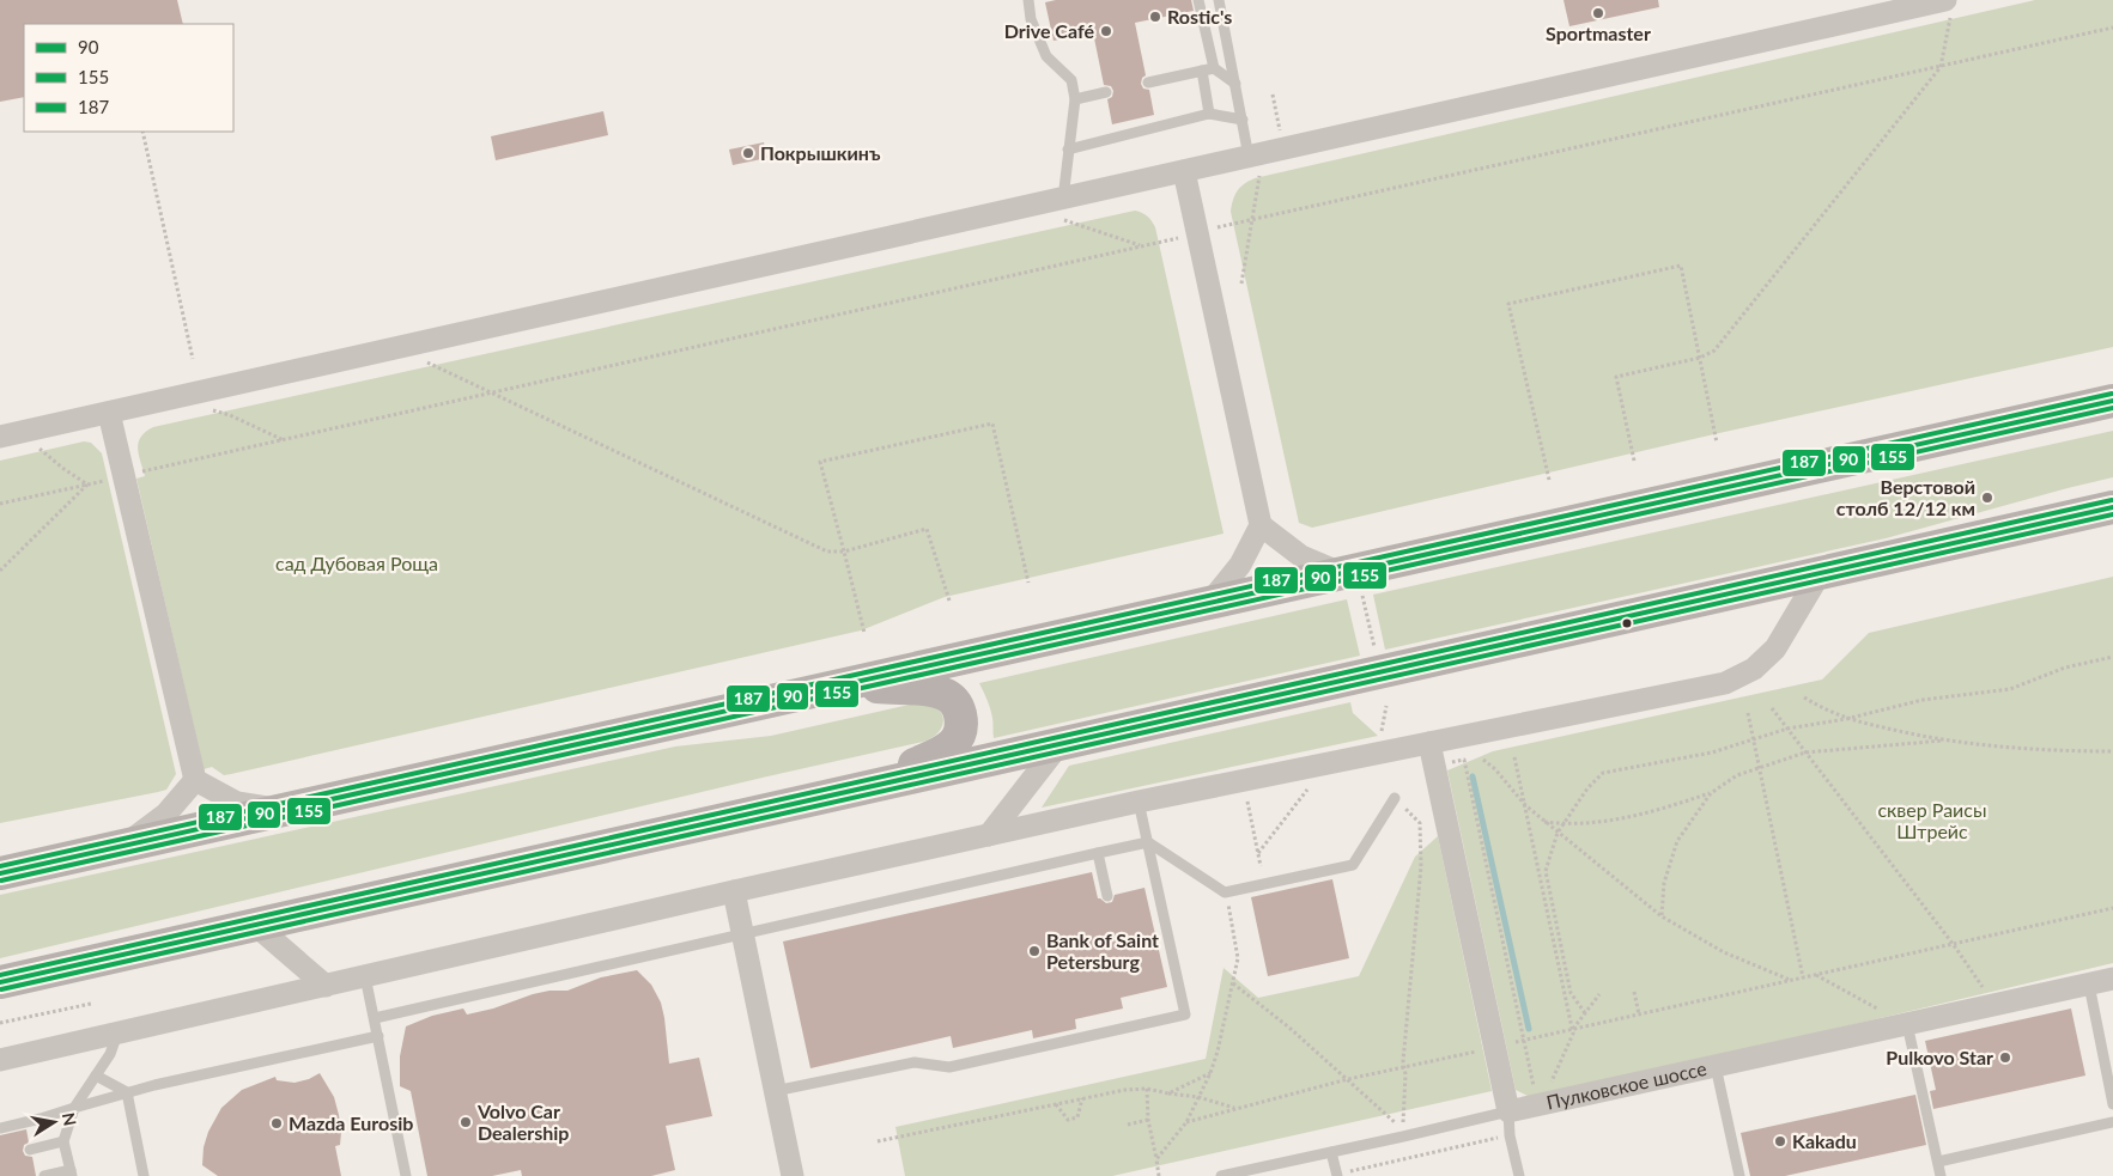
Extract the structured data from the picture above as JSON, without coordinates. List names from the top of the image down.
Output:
{
  "streets": {
    "street": ["Пулковское шоссе"]
  },
  "parks": ["сад Дубовая Роща", "сквер Раисы Штрейс"],
  "places": [
    "Sportmaster",
    "Rostic's",
    "Drive Café",
    "Покрышкинъ",
    "Верстовой столб 12/12 км",
    "Bank of Saint Petersburg",
    "Pulkovo Star",
    "Volvo Car Dealership",
    "Mazda Eurosib",
    "Kakadu"
  ],
  "lines": ["transit line 187", "transit line 90", "transit line 155"],
  "legend": ["90", "155", "187"],
  "north": "right"
}
